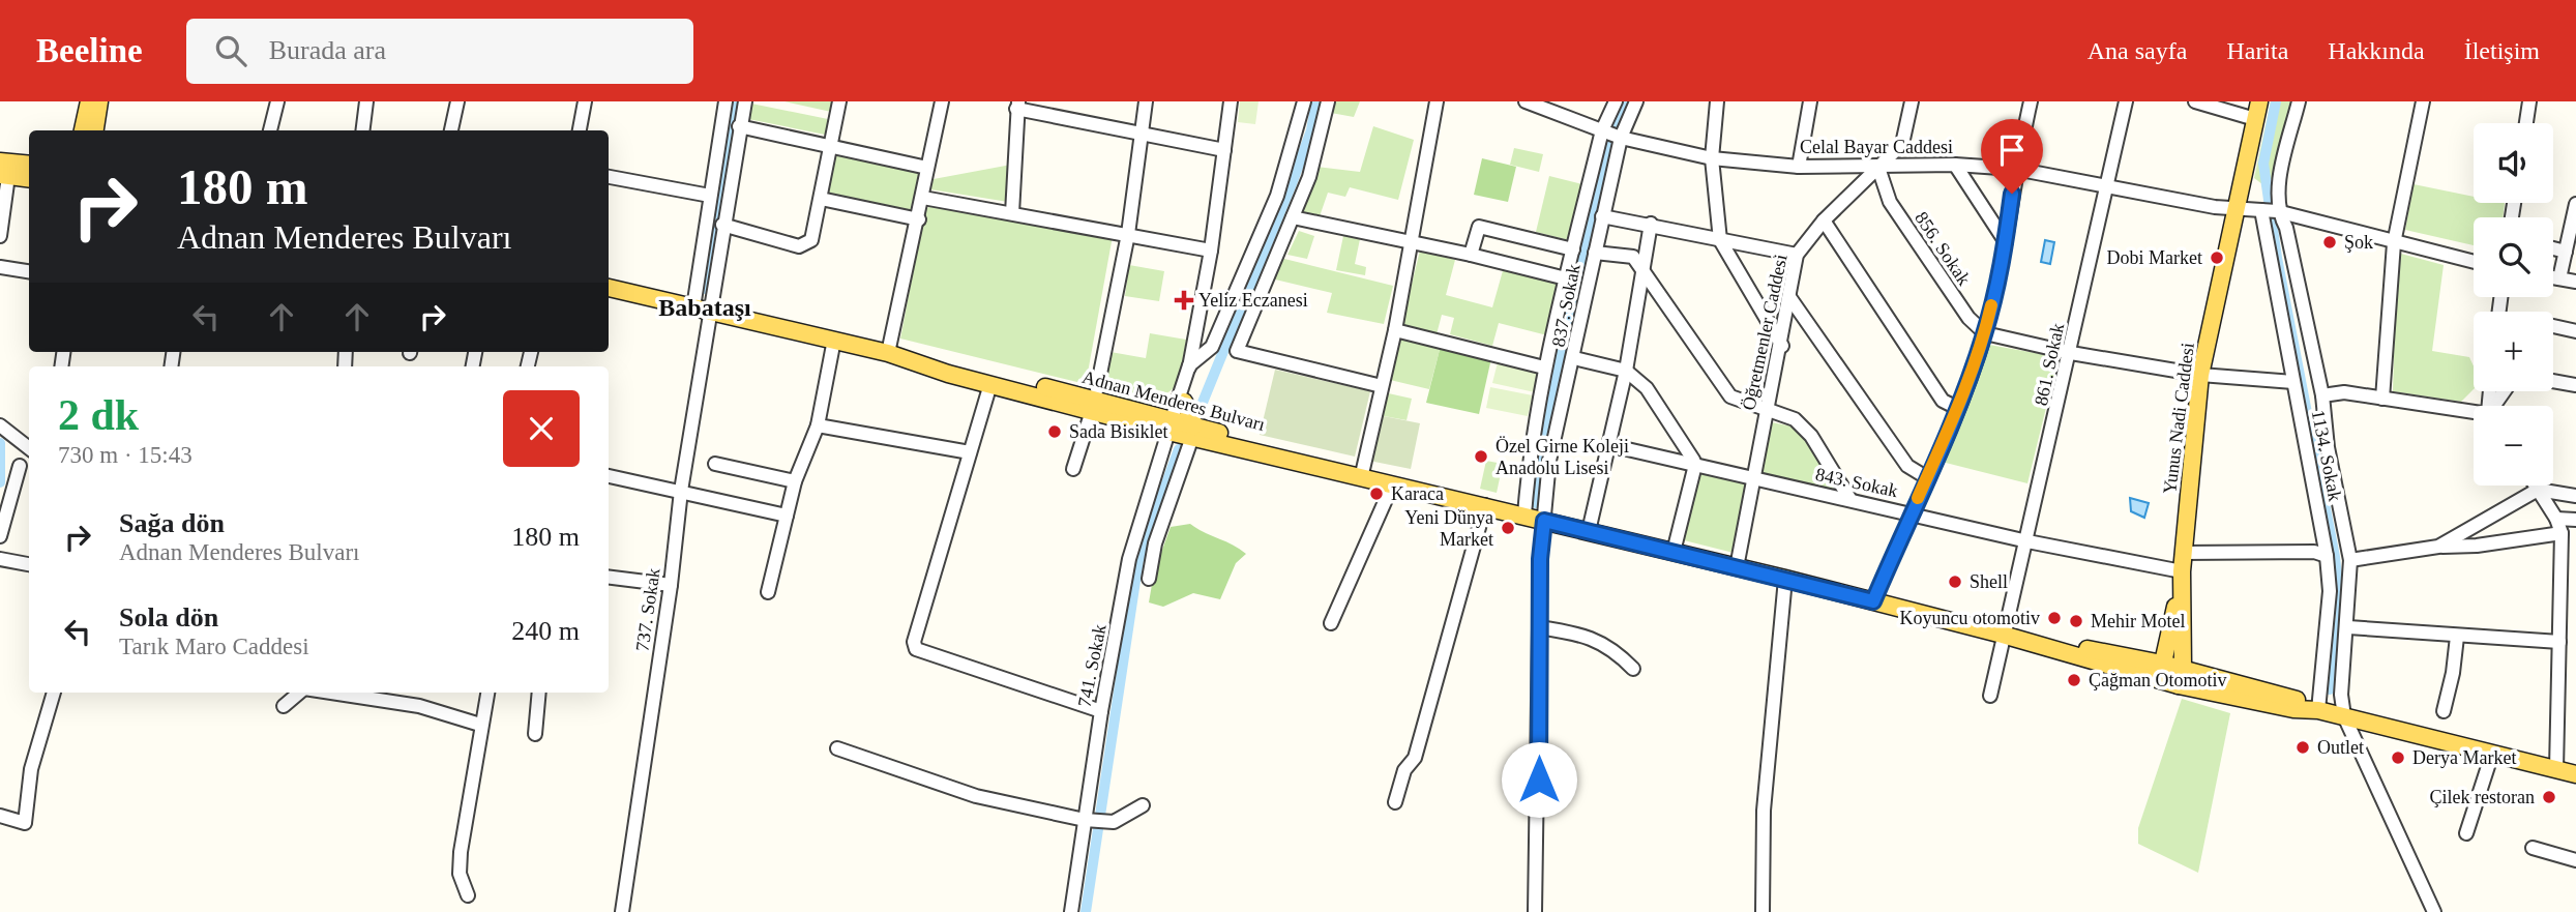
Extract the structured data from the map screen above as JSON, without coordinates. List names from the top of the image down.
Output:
{
  "streets": {
    "main road": ["Adnan Menderes Bulvarı", "Yunus Nadi Caddesi"],
    "street": [
      "Celal Bayar Caddesi",
      "856. Sokak",
      "837. Sokak",
      "Öğretmenler Caddesi",
      "861. Sokak",
      "1134. Sokak",
      "843. Sokak",
      "737. Sokak",
      "741. Sokak"
    ]
  },
  "crossings": [
    ["Celal Bayar Caddesi", "856. Sokak"],
    ["Celal Bayar Caddesi", "837. Sokak"],
    ["Celal Bayar Caddesi", "Öğretmenler Caddesi"],
    ["Celal Bayar Caddesi", "861. Sokak"],
    ["Celal Bayar Caddesi", "Yunus Nadi Caddesi"],
    ["Celal Bayar Caddesi", "1134. Sokak"],
    ["856. Sokak", "Öğretmenler Caddesi"],
    ["837. Sokak", "Adnan Menderes Bulvarı"],
    ["Öğretmenler Caddesi", "Adnan Menderes Bulvarı"],
    ["Öğretmenler Caddesi", "843. Sokak"],
    ["861. Sokak", "Adnan Menderes Bulvarı"],
    ["861. Sokak", "843. Sokak"],
    ["Adnan Menderes Bulvarı", "Yunus Nadi Caddesi"],
    ["Adnan Menderes Bulvarı", "1134. Sokak"],
    ["Adnan Menderes Bulvarı", "737. Sokak"],
    ["Adnan Menderes Bulvarı", "741. Sokak"],
    ["Yunus Nadi Caddesi", "843. Sokak"]
  ],
  "districts": ["Babataşı"],
  "places": {
    "other": [
      "Şok",
      "Dobi Market",
      "Sada Bisiklet",
      "Özel Girne Koleji Anadolu Lisesi",
      "Karaca",
      "Yeni Dünya Market",
      "Shell",
      "Koyuncu otomotiv",
      "Mehir Motel",
      "Çağman Otomotiv",
      "Outlet",
      "Derya Market",
      "Çilek restoran"
    ],
    "health": ["Yeliz Eczanesi"]
  },
  "page": {
    "header": "Beeline",
    "search": "Burada ara",
    "nav": [
      "Ana sayfa",
      "Harita",
      "Hakkında",
      "İletişim"
    ],
    "map_buttons": ["+", "−"],
    "turn": ["180 m", "Adnan Menderes Bulvarı"],
    "heading": ["2 dk", "730 m · 15:43"],
    "list": [
      {
        "name": "Sağa dön",
        "note": "Adnan Menderes Bulvarı",
        "value": "180 m"
      },
      {
        "name": "Sola dön",
        "note": "Tarık Maro Caddesi",
        "value": "240 m"
      }
    ]
  }
}
